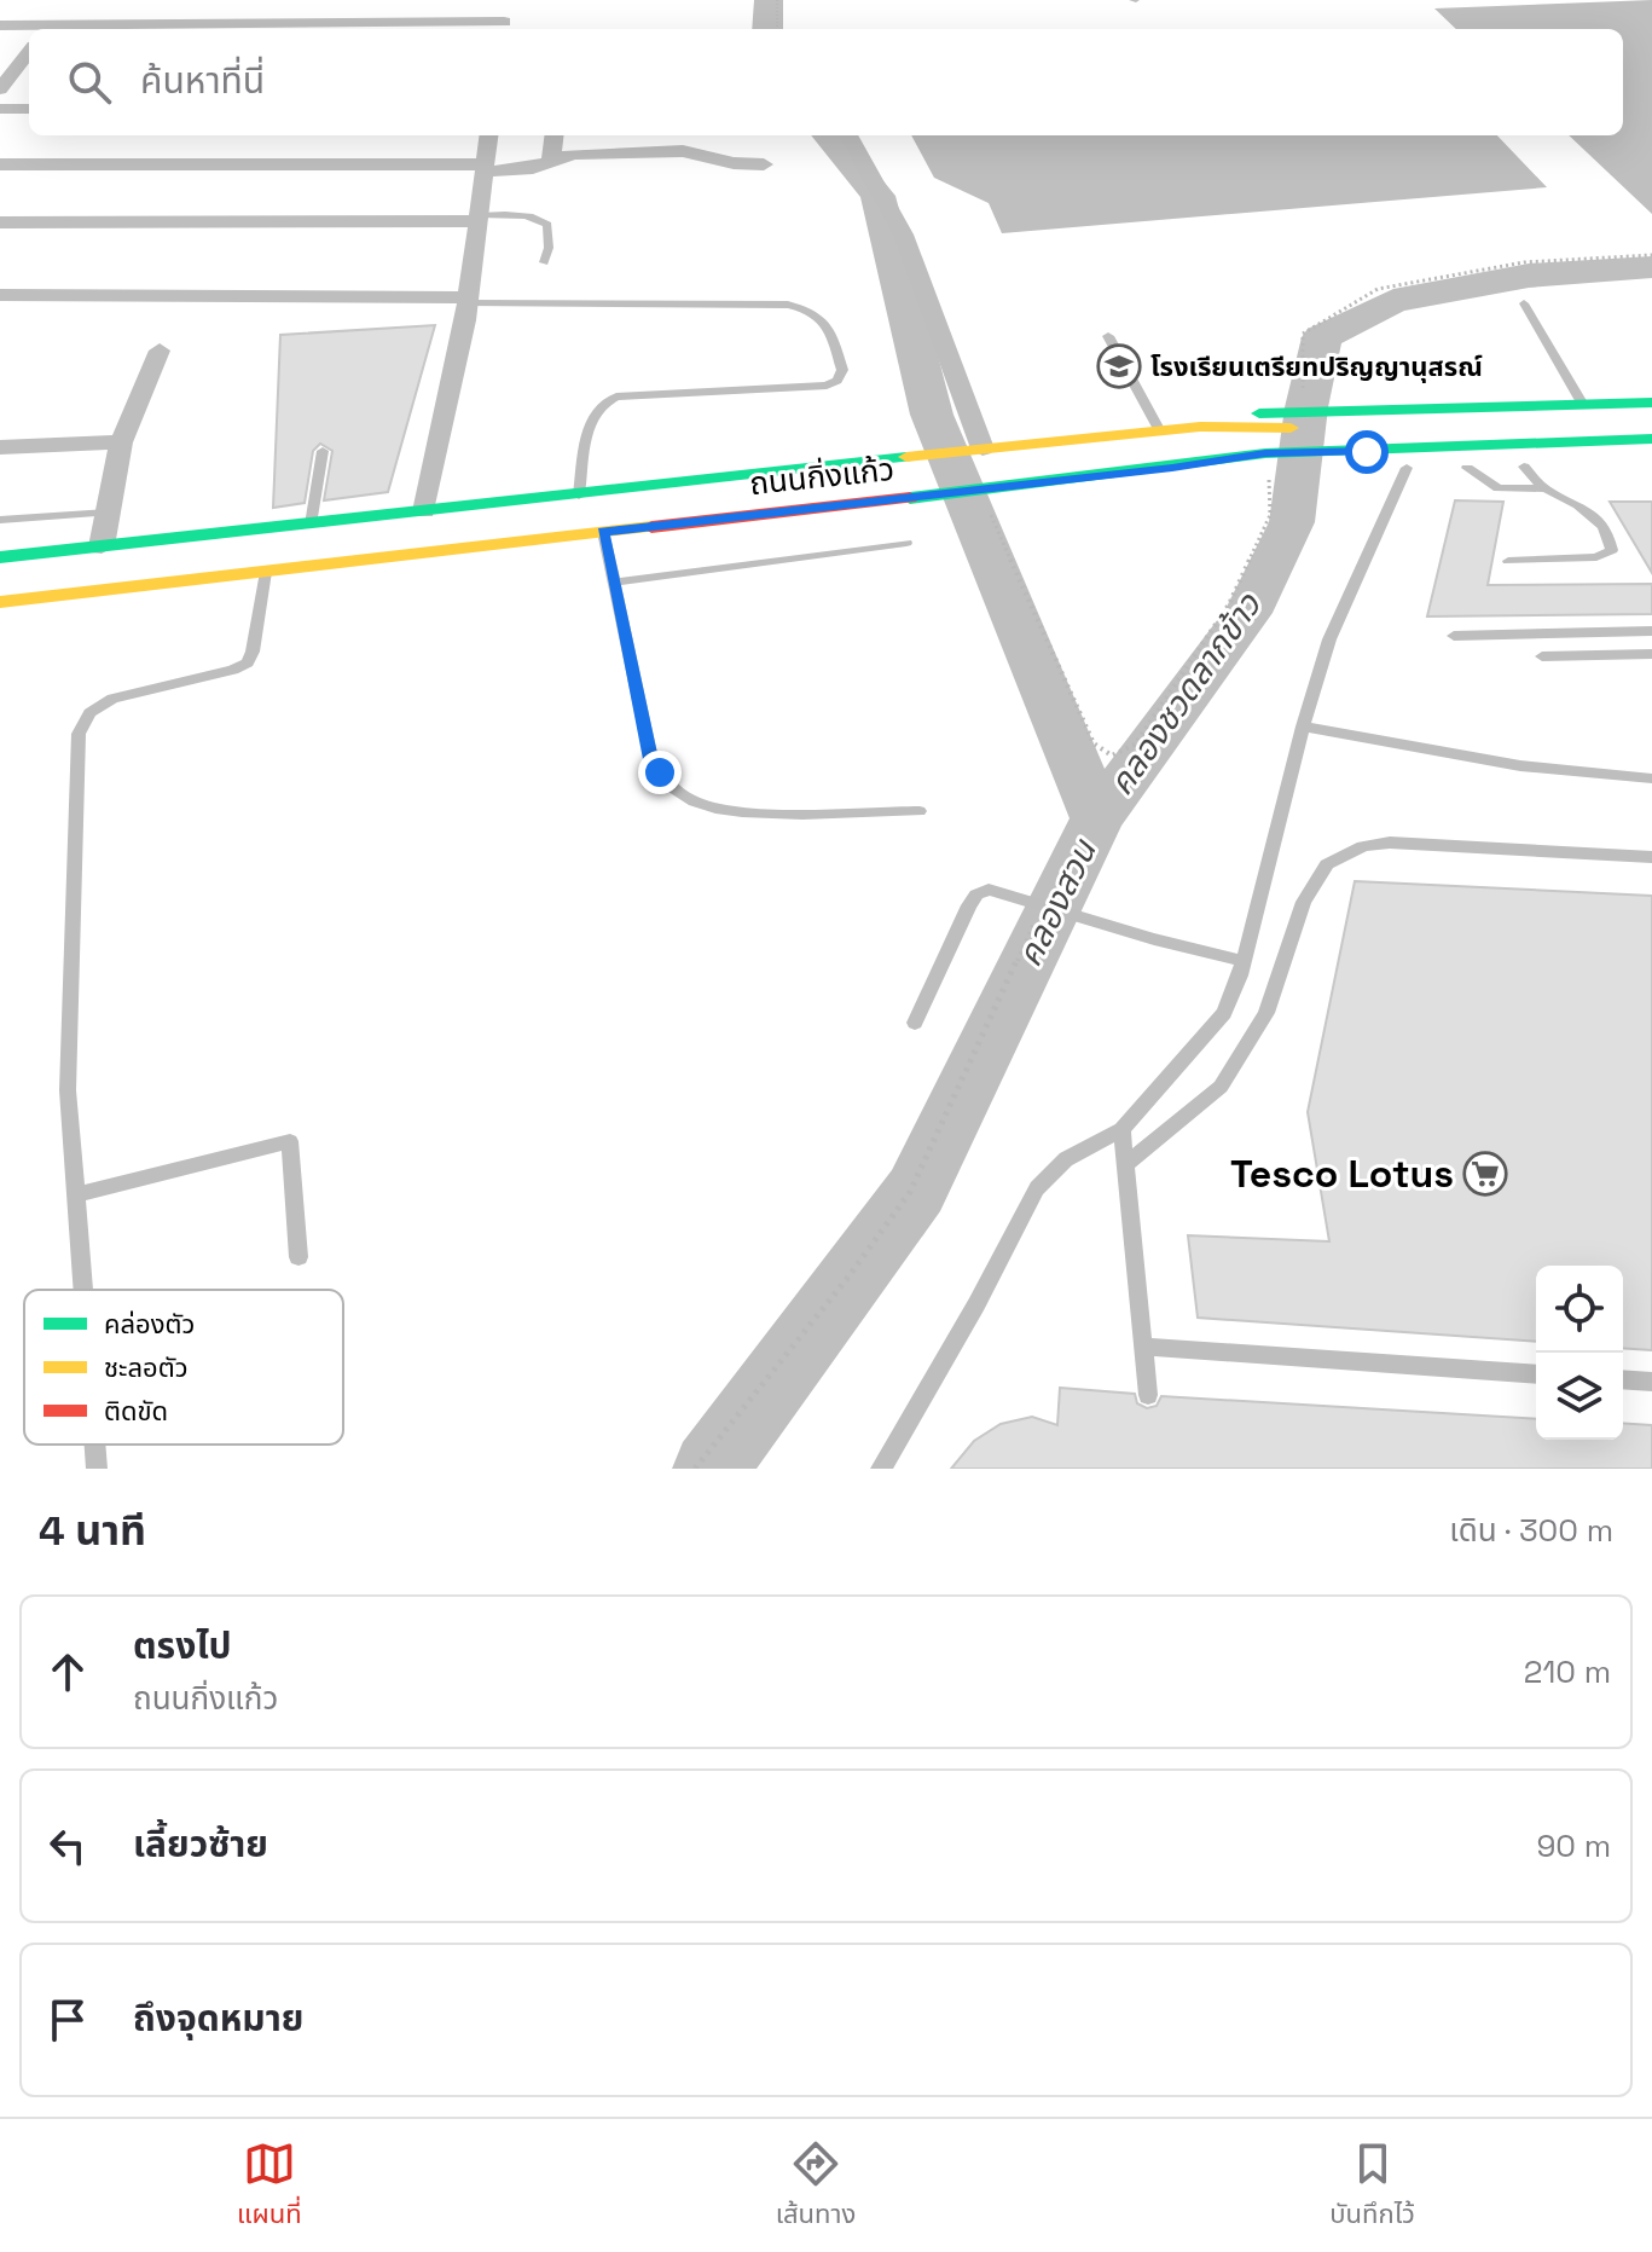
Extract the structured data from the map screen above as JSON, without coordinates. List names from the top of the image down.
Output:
{
  "streets": {
    "main road": ["ถนนกิ่งแก้ว"]
  },
  "water": ["คลองชวดลากข้าว", "คลองสวน"],
  "places": {
    "school or university": ["โรงเรียนเตรียทปริญญานุสรณ์"],
    "supermarket": ["Tesco Lotus"]
  },
  "legend": ["คล่องตัว", "ชะลอตัว", "ติดขัด"],
  "page": {
    "search": "ค้นหาที่นี่",
    "heading": ["4 นาที", "เดิน · 300 m"],
    "list": [
      ["ตรงไป", "ถนนกิ่งแก้ว", "210 m"],
      ["เลี้ยวซ้าย", "90 m"],
      "ถึงจุดหมาย"
    ],
    "nav": ["แผนที่", "เส้นทาง", "บันทึกไว้"]
  }
}
